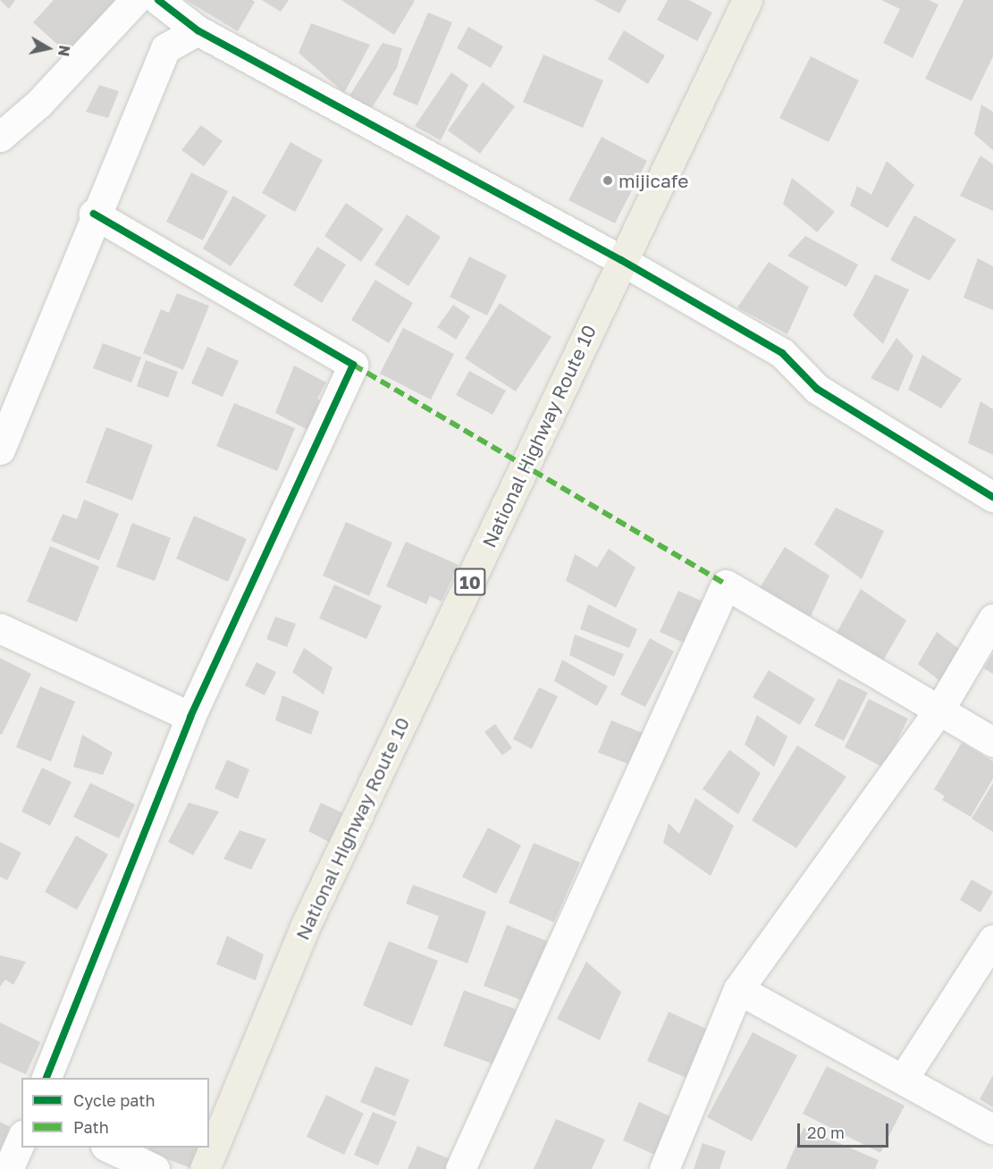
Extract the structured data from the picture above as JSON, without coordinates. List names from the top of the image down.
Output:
{
  "streets": {
    "highway": ["National Highway Route 10", "10"]
  },
  "places": ["mijicafe"],
  "legend": ["Cycle path", "Path"],
  "scale_bar": "20 m",
  "north": "right"
}
